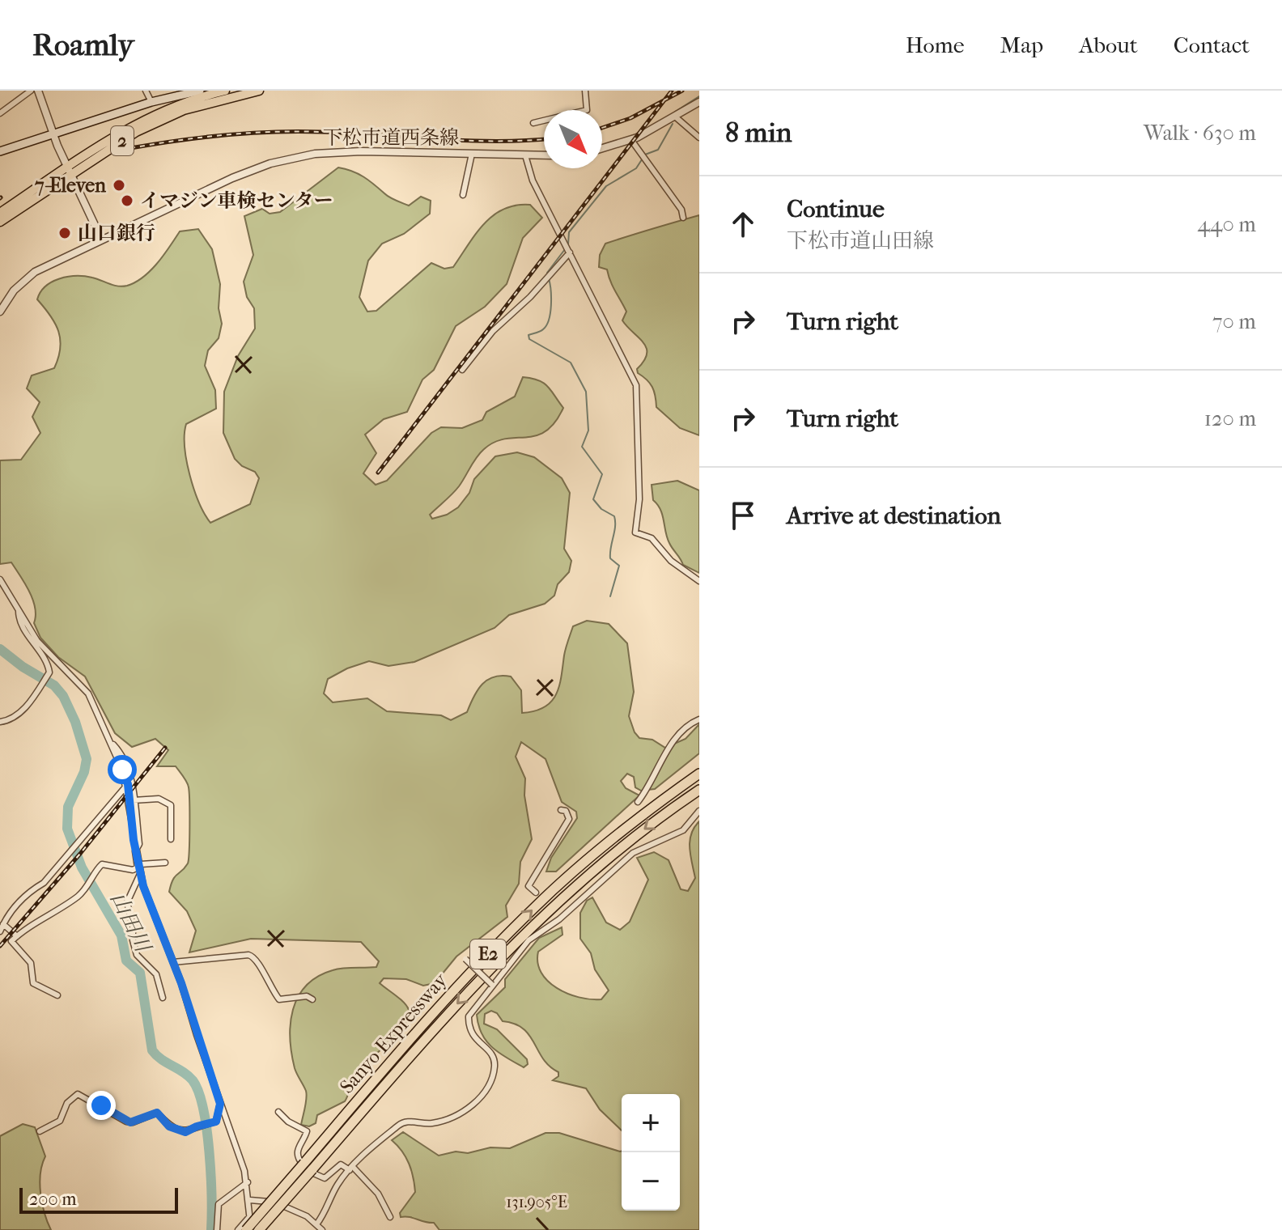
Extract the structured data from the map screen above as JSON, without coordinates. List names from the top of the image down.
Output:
{
  "streets": {
    "highway": ["2", "E2", "Sanyo Expressway"],
    "street": ["下松市道西条線"]
  },
  "water": ["山田川"],
  "places": ["7-Eleven", "イマジン車検センター", "山口銀行"],
  "scale_bar": "200 m",
  "north": "bottom right",
  "page": {
    "header": "Roamly",
    "nav": [
      "Home",
      "Map",
      "About",
      "Contact"
    ],
    "heading": ["8 min", "Walk · 630 m"],
    "list": [
      ["Continue", "下松市道山田線", "440 m"],
      ["Turn right", "70 m"],
      ["Turn right", "120 m"],
      "Arrive at destination"
    ],
    "map_buttons": ["+", "−"],
    "scale": "200 m"
  },
  "coordinates": ["131.905°E"]
}
